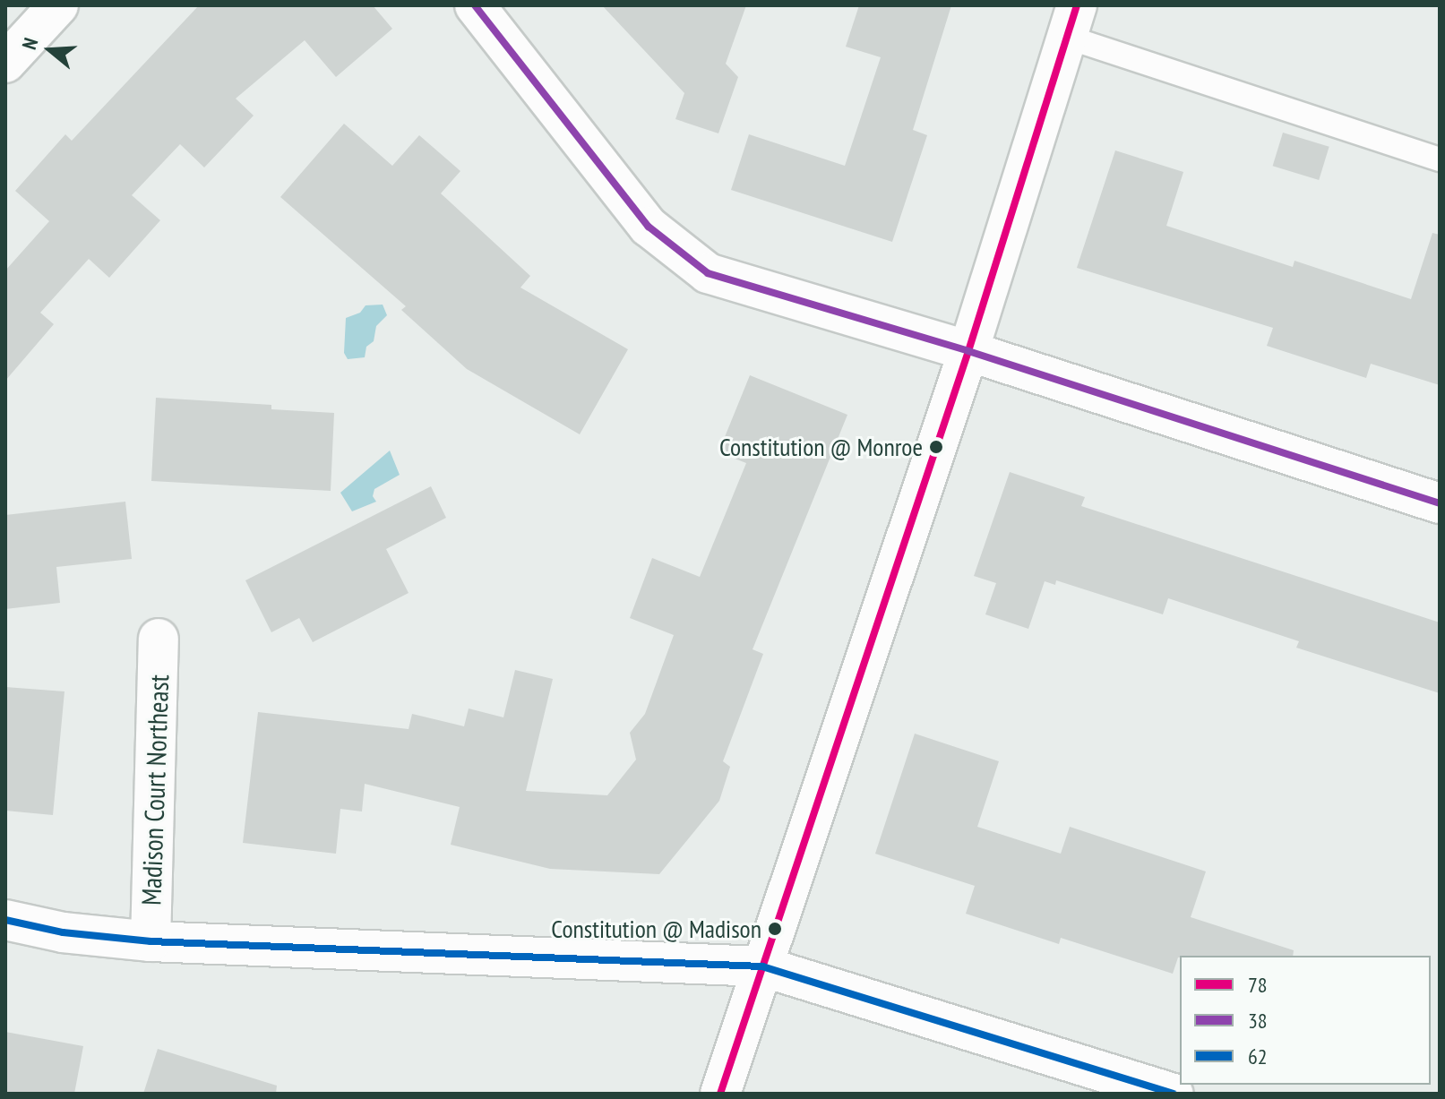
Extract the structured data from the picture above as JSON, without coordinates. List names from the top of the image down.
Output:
{
  "streets": {
    "street": ["Madison Court Northeast"]
  },
  "places": ["Constitution @ Monroe", "Constitution @ Madison"],
  "lines": ["transit line 78", "transit line 38", "transit line 62"],
  "legend": ["78", "38", "62"],
  "north": "left"
}
